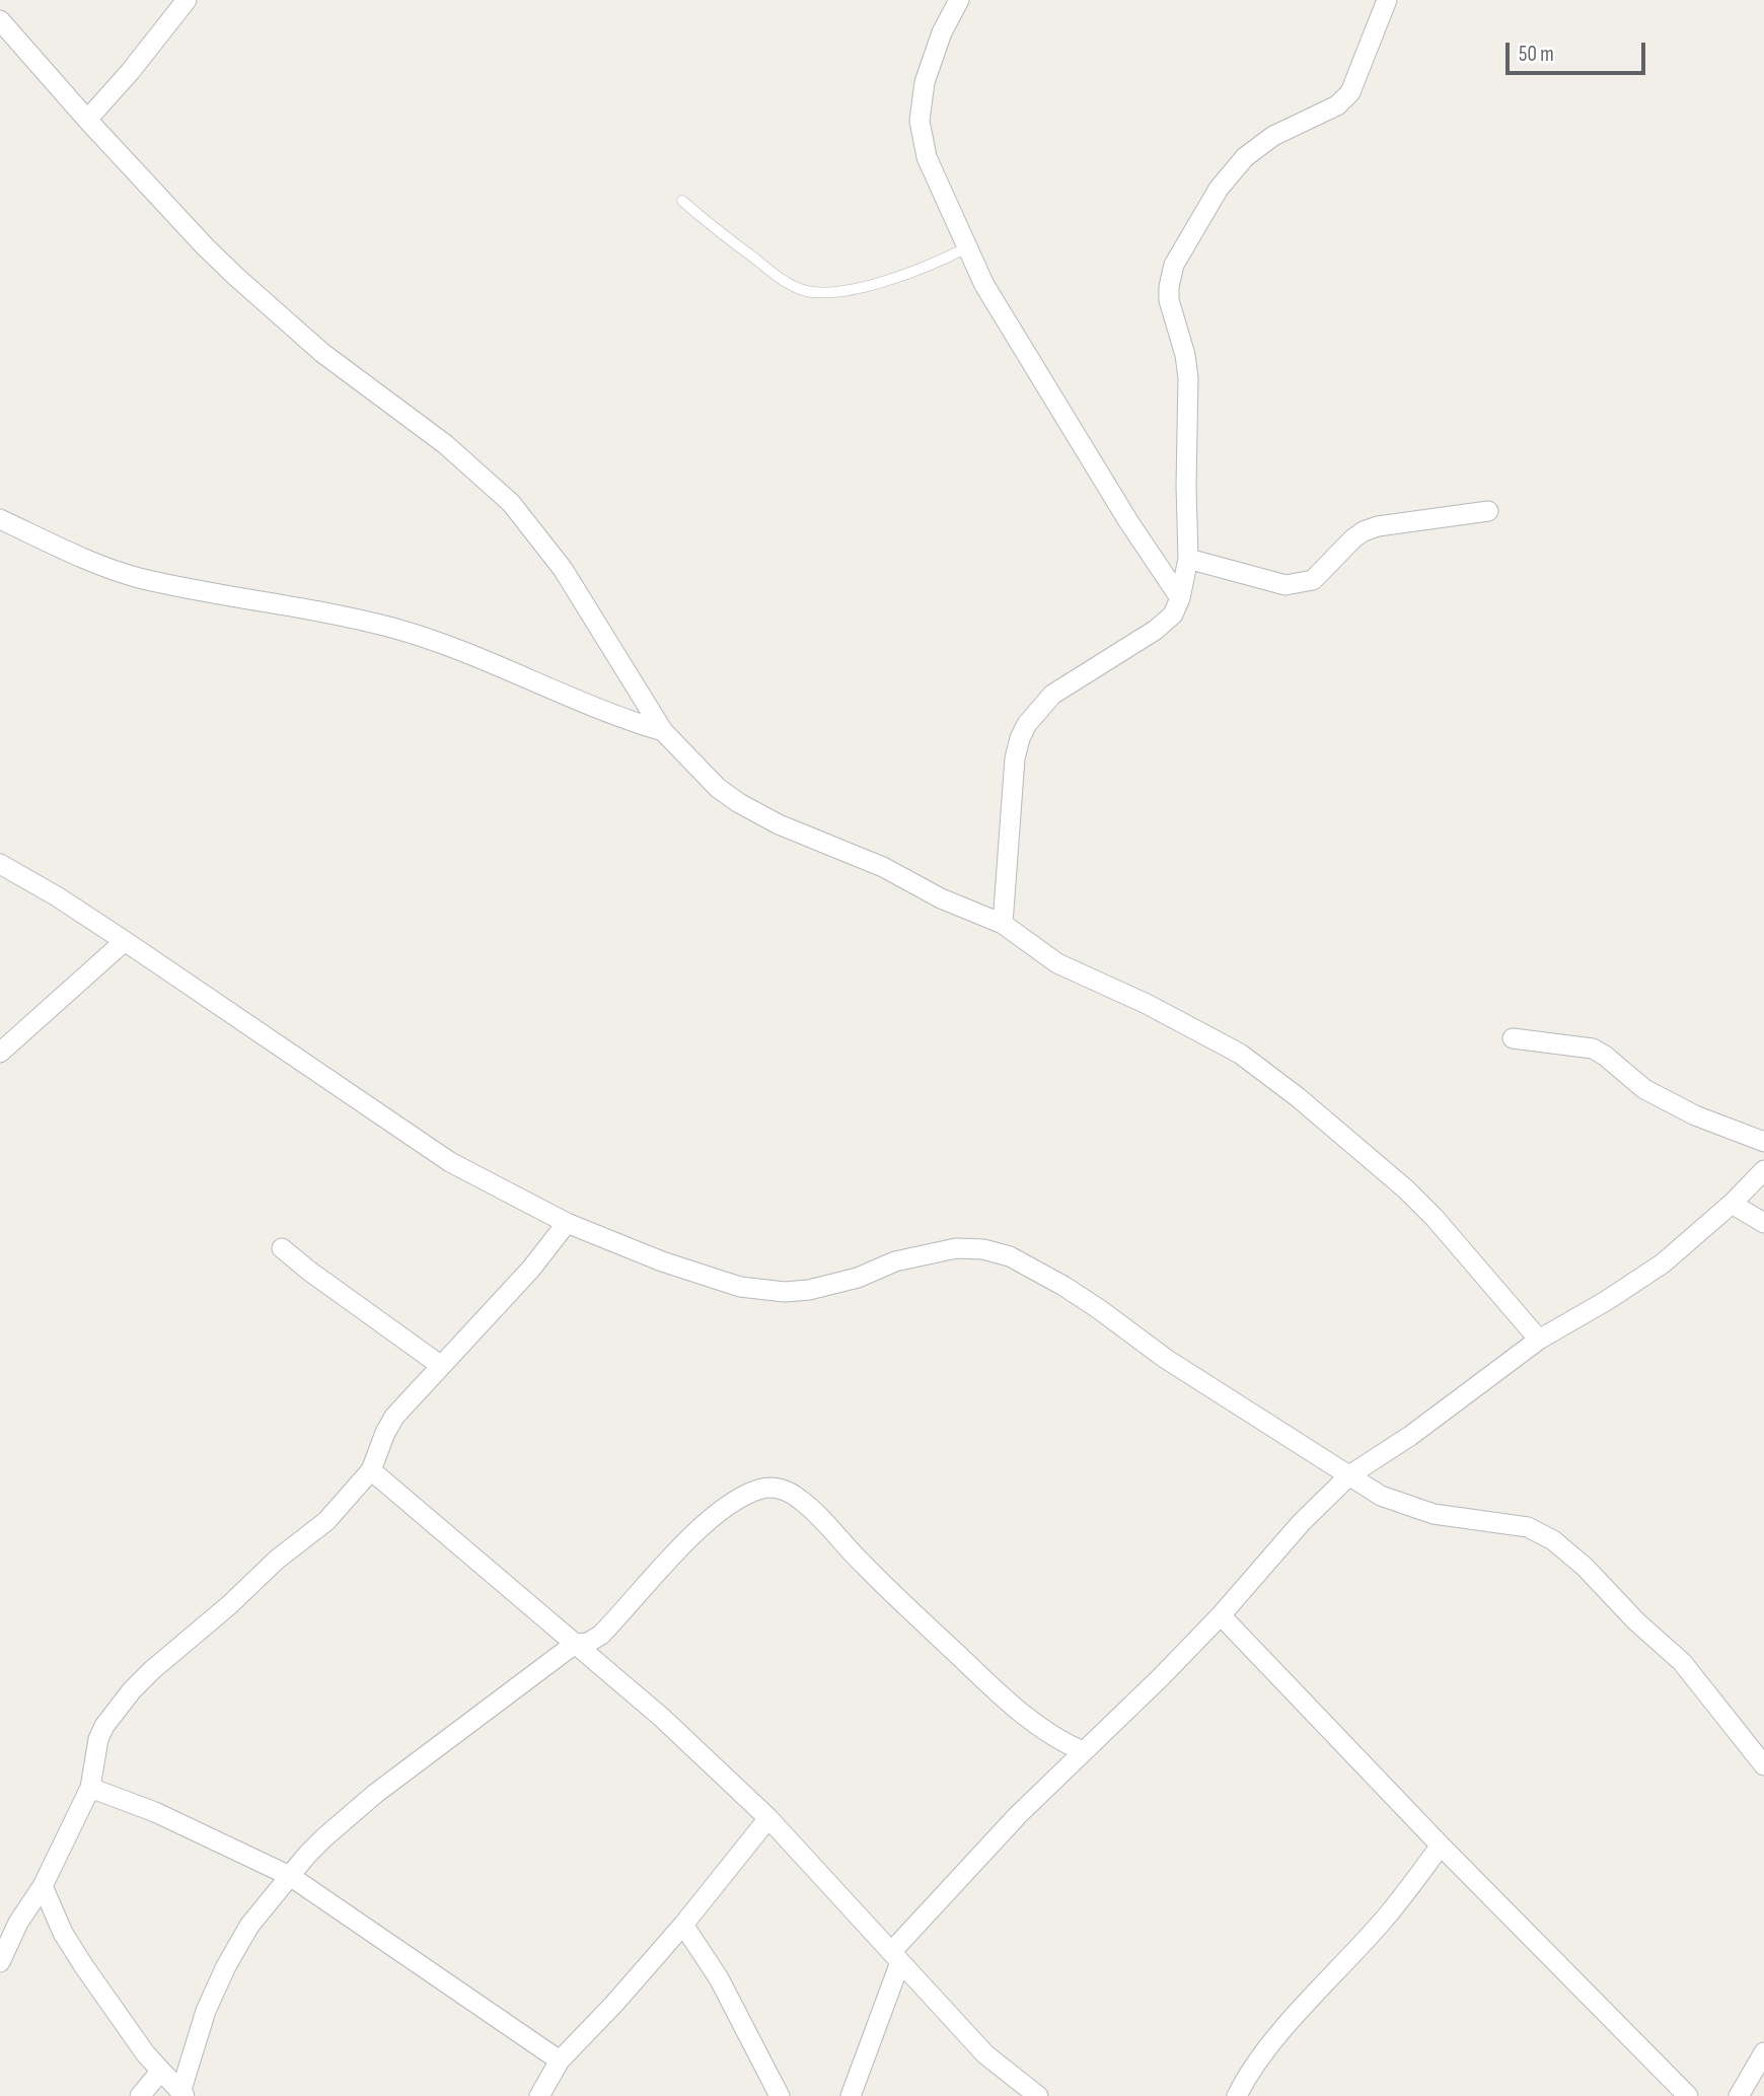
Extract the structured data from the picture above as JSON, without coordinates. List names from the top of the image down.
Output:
{
  "scale_bar": "50 m"
}
